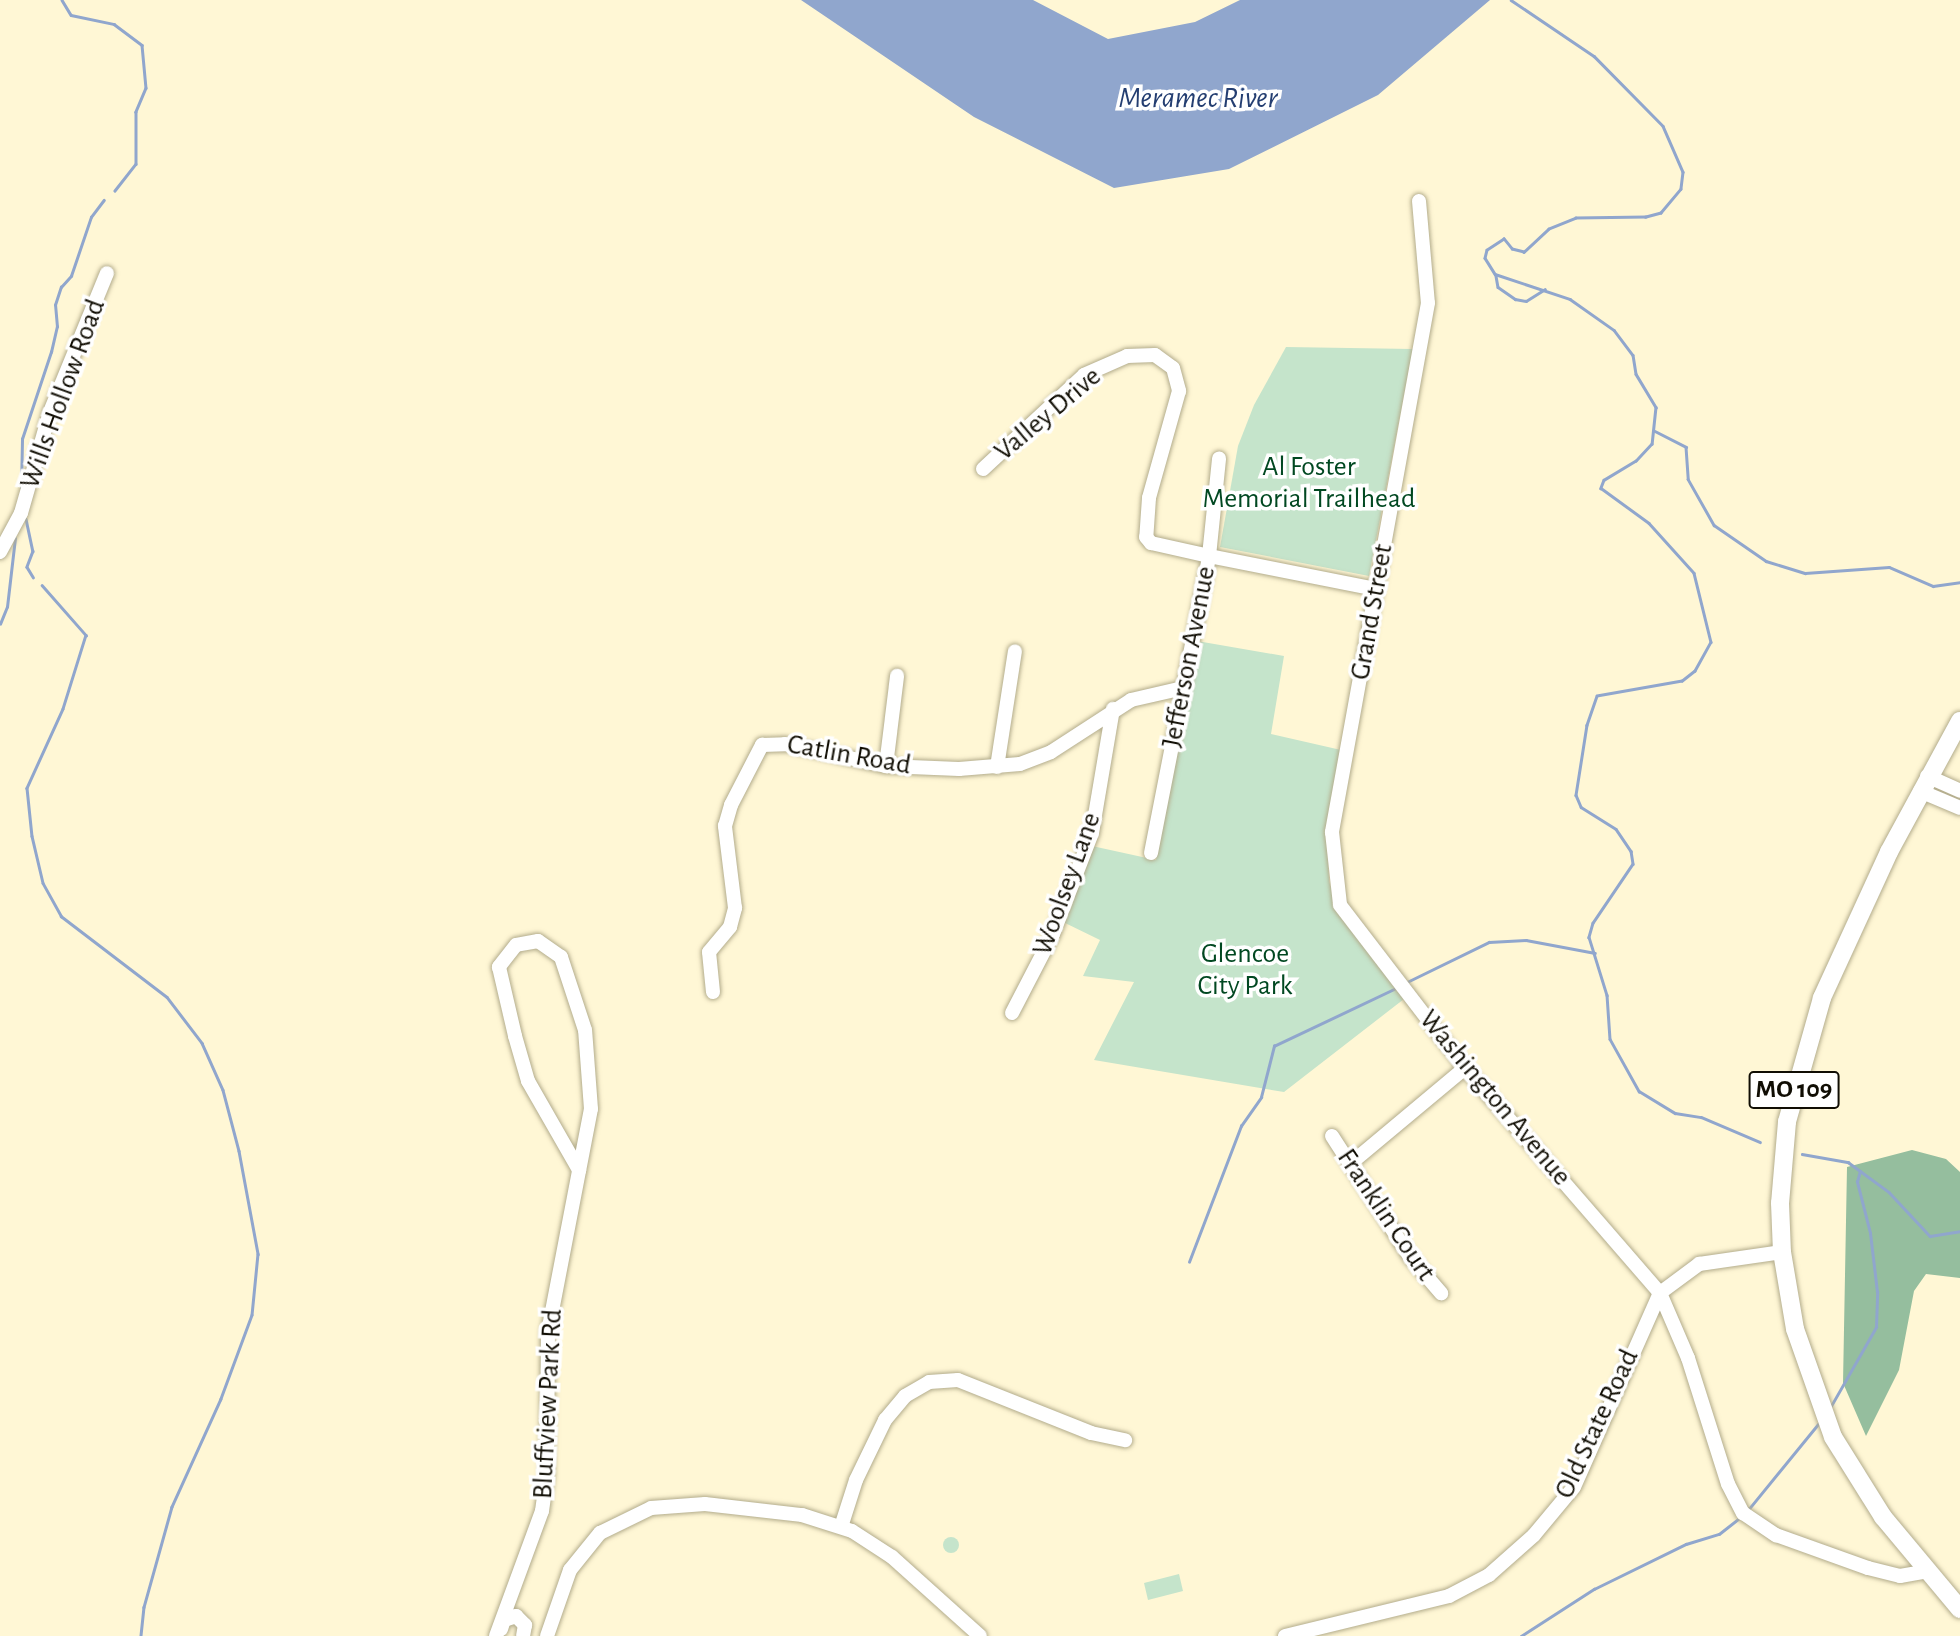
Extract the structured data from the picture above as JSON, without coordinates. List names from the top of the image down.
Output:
{
  "streets": {
    "main road": ["MO 109"],
    "street": [
      "Wills Hollow Road",
      "Valley Drive",
      "Grand Street",
      "Jefferson Avenue",
      "Catlin Road",
      "Woolsey Lane",
      "Washington Avenue",
      "Franklin Court",
      "Bluffview Park Rd",
      "Old State Road"
    ]
  },
  "crossings": [
    ["Valley Drive", "Jefferson Avenue"],
    ["Grand Street", "Washington Avenue"],
    ["Jefferson Avenue", "Catlin Road"],
    ["Catlin Road", "Woolsey Lane"],
    ["MO 109", "Washington Avenue"],
    ["MO 109", "Old State Road"],
    ["Washington Avenue", "Old State Road"]
  ],
  "water": ["Meramec River"],
  "parks": ["Al Foster Memorial Trailhead", "Glencoe City Park"]
}
